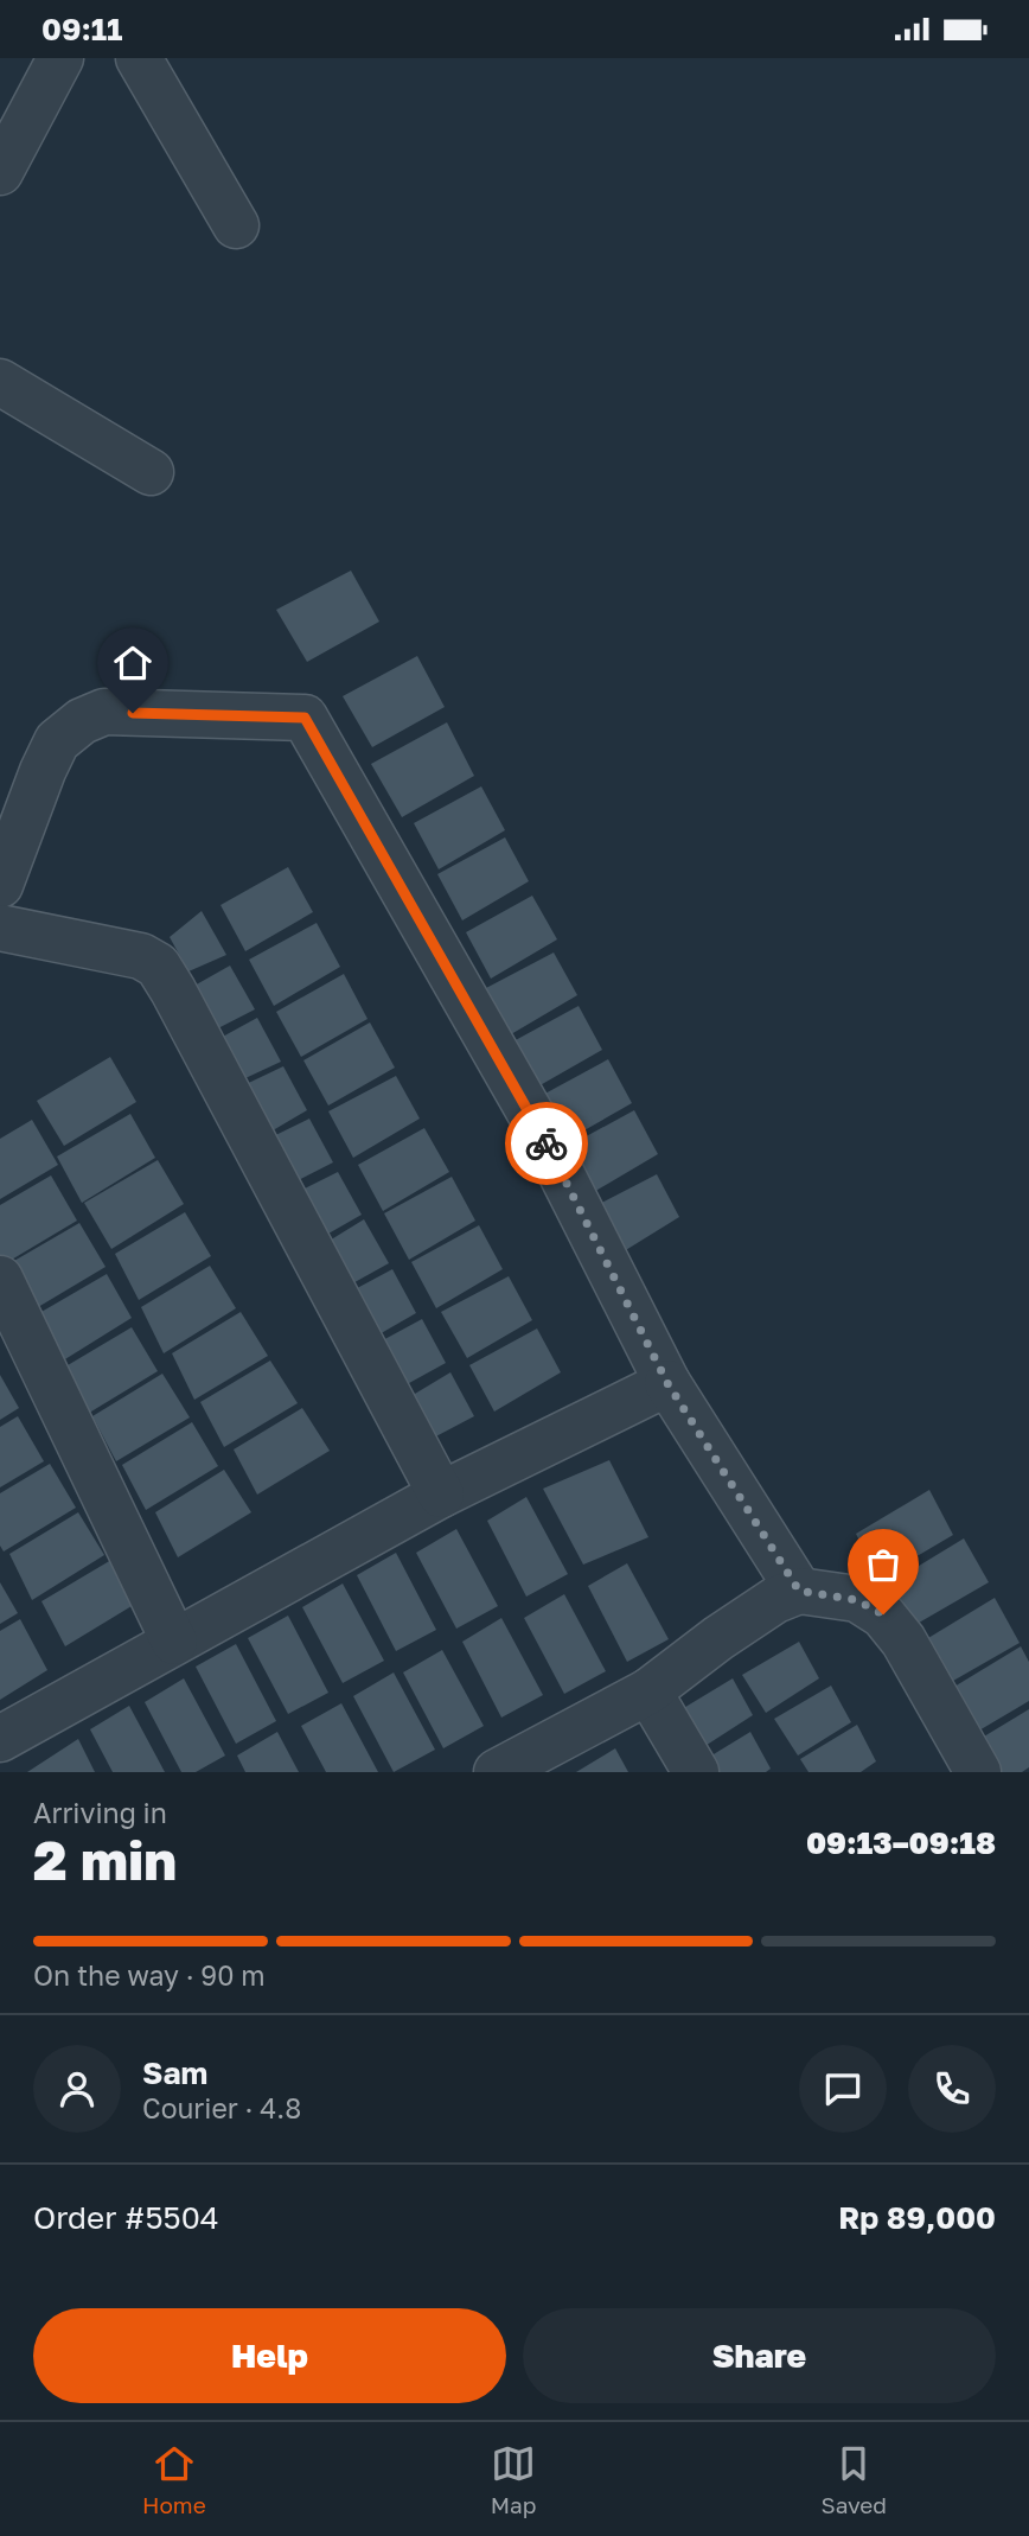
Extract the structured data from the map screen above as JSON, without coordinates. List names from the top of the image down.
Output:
{
  "page": {
    "status": "09:11",
    "heading": ["2 min", "Arriving in", "09:13–09:18"],
    "panel": [
      "Sam",
      "Courier · 4.8",
      "Order #5504",
      "Rp 89,000"
    ],
    "bar": "On the way · 90 m",
    "buttons": ["Help", "Share"],
    "tabs": ["Home", "Map", "Saved"]
  }
}
